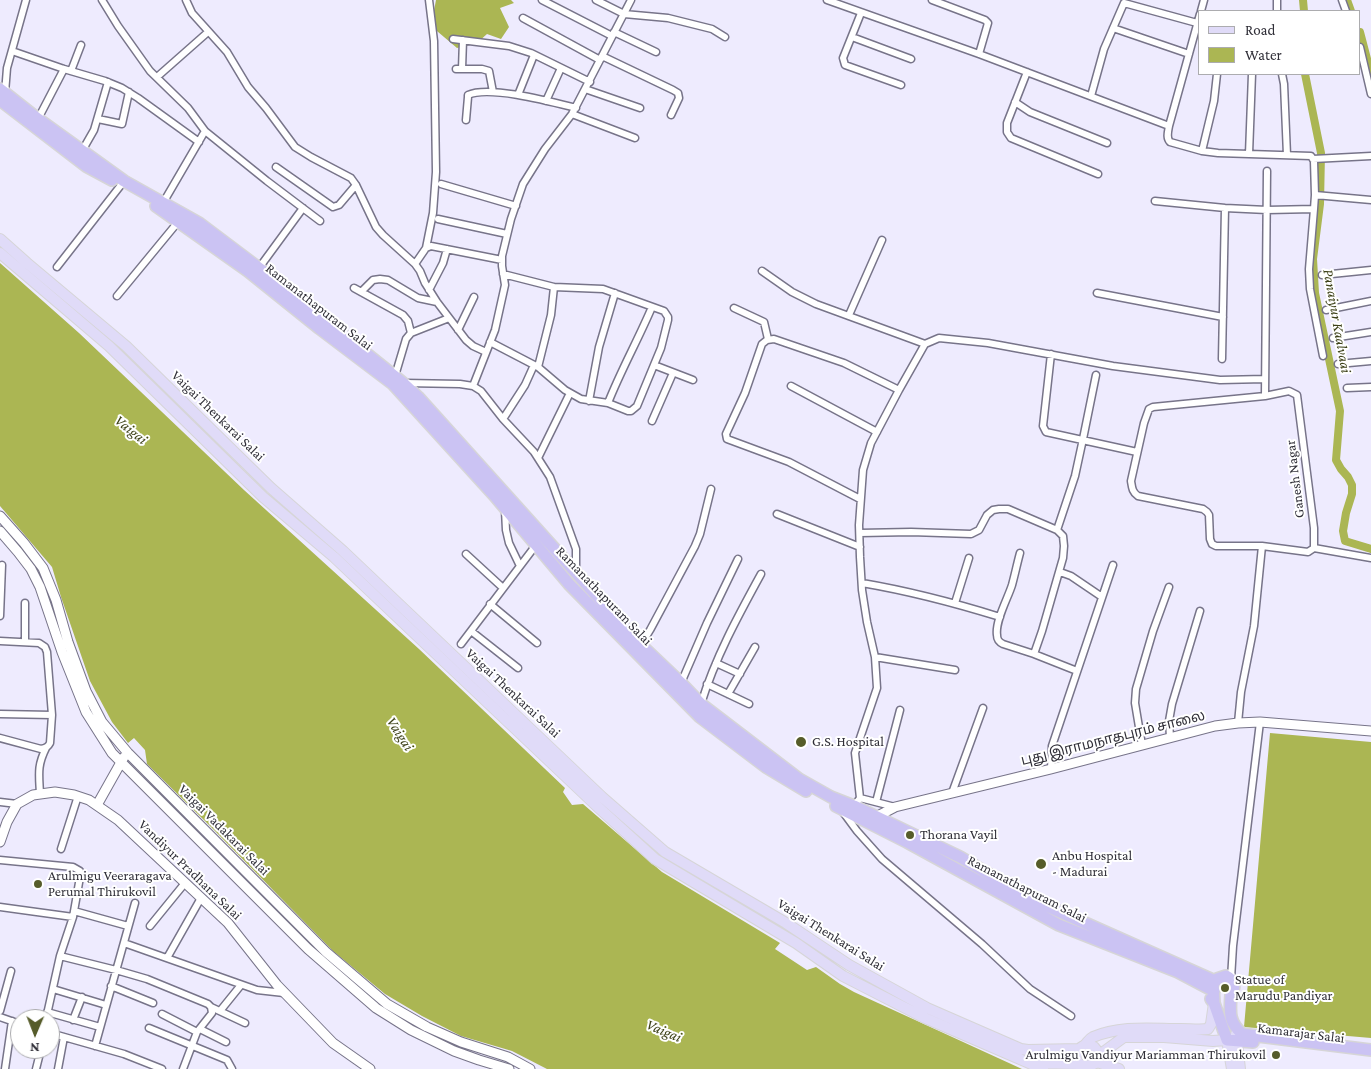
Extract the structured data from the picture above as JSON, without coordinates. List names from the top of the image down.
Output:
{
  "streets": {
    "highway": ["Ramanathapuram Salai", "Kamarajar Salai"],
    "main road": ["Vaigai Thenkarai Salai"],
    "street": [
      "Ganesh Nagar",
      "புது இராமநாதபுரம் சாலை",
      "Vaigai Vadakarai Salai",
      "Vandiyur Pradhana Salai"
    ]
  },
  "crossings": [
    ["Ramanathapuram Salai", "Vaigai Thenkarai Salai"],
    ["Ramanathapuram Salai", "புது இராமநாதபுரம் சாலை"],
    ["Ramanathapuram Salai", "Kamarajar Salai"]
  ],
  "water": ["Panaiyur Kaalvaai", "Vaigai"],
  "places": [
    "G.S. Hospital",
    "Thorana Vayil",
    "Anbu Hospital - Madurai",
    "Arulmigu Veeraragava Perumal Thirukovil",
    "Statue of Marudu Pandiyar",
    "Arulmigu Vandiyur Mariamman Thirukovil"
  ],
  "legend": ["Road", "Water"],
  "north": "bottom"
}
